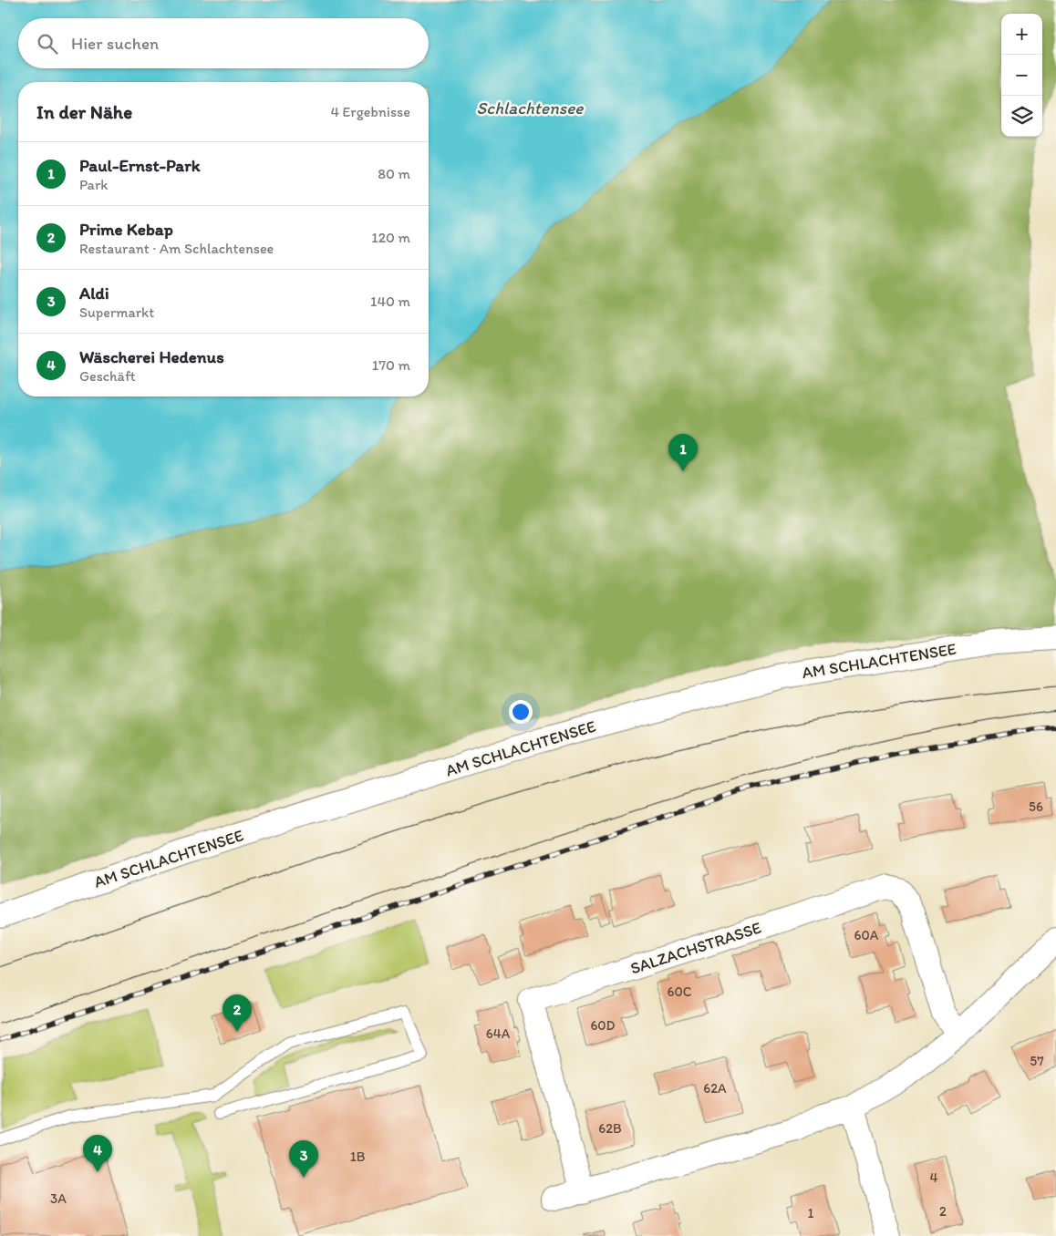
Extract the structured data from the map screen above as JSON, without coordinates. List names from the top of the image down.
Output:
{
  "streets": {
    "street": ["AM SCHLACHTENSEE", "SALZACHSTRASSE"]
  },
  "water": ["Schlachtensee"],
  "house_numbers": [
    "56",
    "60A",
    "60C",
    "60D",
    "64A",
    "57",
    "62A",
    "62B",
    "1B",
    "4",
    "3A",
    "2",
    "1"
  ],
  "page": {
    "map_buttons": ["+", "−"],
    "search": "Hier suchen",
    "heading": ["In der Nähe", "4 Ergebnisse"],
    "list": [
      {
        "mark": "1",
        "name": "Paul-Ernst-Park",
        "note": "Park",
        "value": "80 m"
      },
      {
        "mark": "2",
        "name": "Prime Kebap",
        "note": "Restaurant · Am Schlachtensee",
        "value": "120 m"
      },
      {
        "mark": "3",
        "name": "Aldi",
        "note": "Supermarkt",
        "value": "140 m"
      },
      {
        "mark": "4",
        "name": "Wäscherei Hedenus",
        "note": "Geschäft",
        "value": "170 m"
      }
    ],
    "pins": [
      "1",
      "2",
      "4",
      "3"
    ]
  }
}
